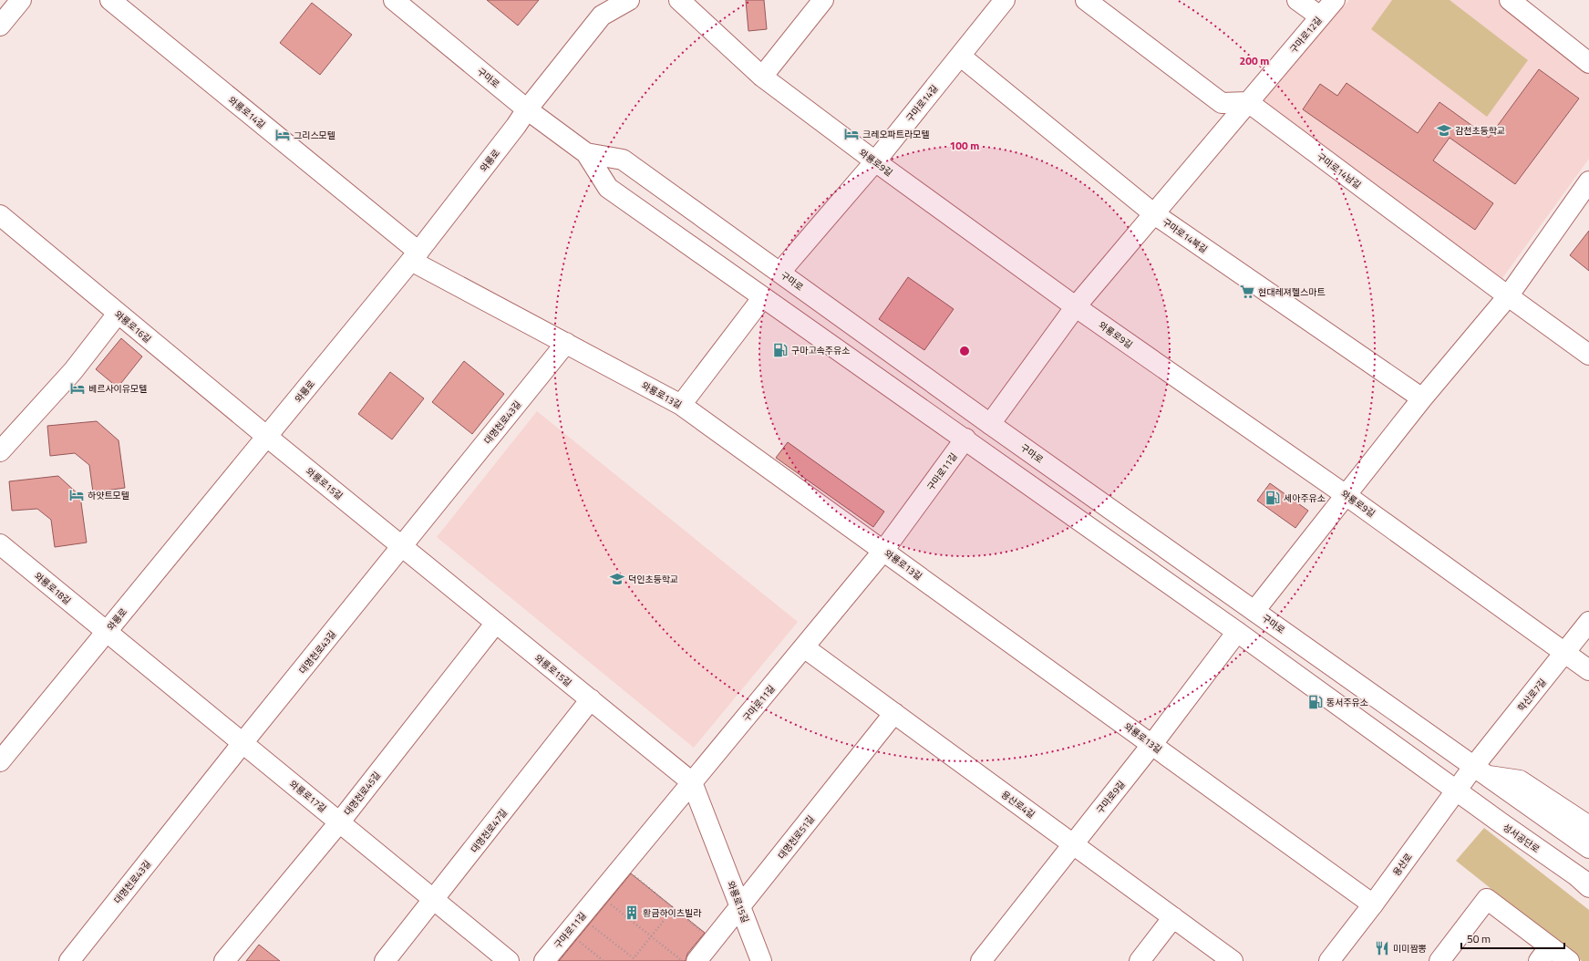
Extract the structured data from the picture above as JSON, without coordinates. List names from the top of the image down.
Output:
{
  "streets": {
    "street": [
      "구마로12길",
      "구마로",
      "구마로14길",
      "와룡로14길",
      "와룡로",
      "와룡로9길",
      "구마로14남길",
      "구마로14북길",
      "와룡로16길",
      "와룡로13길",
      "대명천로43길",
      "구마로11길",
      "와룡로15길",
      "와룡로18길",
      "학산로7길",
      "대명천로45길",
      "와룡로17길",
      "구마로9길",
      "용산로4길",
      "대명천로47길",
      "대명천로51길",
      "성서공단로",
      "용산로"
    ]
  },
  "crossings": [
    ["구마로12길", "구마로"],
    ["구마로12길", "와룡로9길"],
    ["구마로12길", "구마로14남길"],
    ["구마로12길", "구마로14북길"],
    ["구마로", "구마로14길"],
    ["구마로", "와룡로"],
    ["구마로", "구마로11길"],
    ["구마로", "학산로7길"],
    ["구마로", "구마로9길"],
    ["구마로", "성서공단로"],
    ["구마로", "용산로"],
    ["구마로14길", "와룡로9길"],
    ["구마로14길", "구마로14북길"],
    ["와룡로14길", "와룡로"],
    ["와룡로14길", "와룡로13길"],
    ["와룡로", "와룡로16길"],
    ["와룡로", "와룡로13길"],
    ["와룡로", "와룡로15길"],
    ["와룡로", "와룡로18길"],
    ["와룡로", "와룡로17길"],
    ["와룡로9길", "학산로7길"],
    ["와룡로16길", "와룡로15길"],
    ["와룡로13길", "대명천로43길"],
    ["와룡로13길", "구마로11길"],
    ["와룡로13길", "구마로9길"],
    ["와룡로13길", "용산로"],
    ["대명천로43길", "와룡로15길"],
    ["대명천로43길", "와룡로17길"],
    ["구마로11길", "와룡로15길"],
    ["구마로11길", "용산로4길"],
    ["와룡로15길", "대명천로45길"],
    ["와룡로15길", "대명천로47길"],
    ["와룡로15길", "대명천로51길"],
    ["와룡로18길", "와룡로17길"],
    ["학산로7길", "용산로"],
    ["대명천로45길", "와룡로17길"],
    ["와룡로17길", "대명천로47길"],
    ["구마로9길", "용산로4길"],
    ["용산로4길", "대명천로51길"],
    ["성서공단로", "용산로"]
  ],
  "places": {
    "school or university": ["감천초등학교", "덕인초등학교"],
    "hotel": [
      "크레오파트라모텔",
      "그리스모텔",
      "베르사이유모텔",
      "하얏트모텔"
    ],
    "supermarket": ["현대레져헬스마트"],
    "fuel station": ["구마고속주유소", "세아주유소", "동서주유소"],
    "building": ["황금하이츠빌라"],
    "restaurant": ["미미짬뽕"]
  },
  "scale_bar": "50 m",
  "rings": ["200 m", "100 m"]
}
